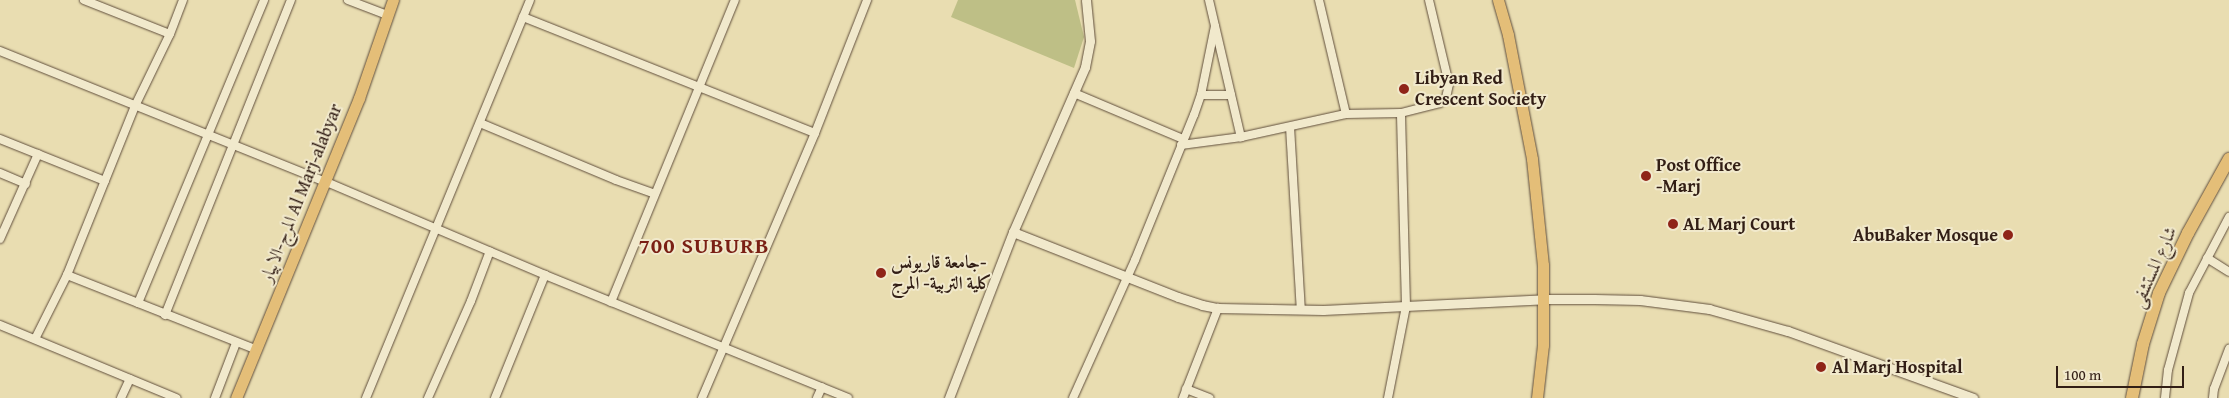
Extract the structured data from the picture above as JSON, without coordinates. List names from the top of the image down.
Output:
{
  "streets": {
    "highway": ["شارع المستشفى"],
    "main road": ["المرج-الابيار Al Marj-alabyar"]
  },
  "districts": ["700 SUBURB"],
  "places": [
    "Libyan Red Crescent Society",
    "Post Office -Marj",
    "AL Marj Court",
    "AbuBaker Mosque",
    "جامعة قاريونس- كلية التربية- المرج",
    "Al Marj Hospital"
  ],
  "scale_bar": "100 m"
}
